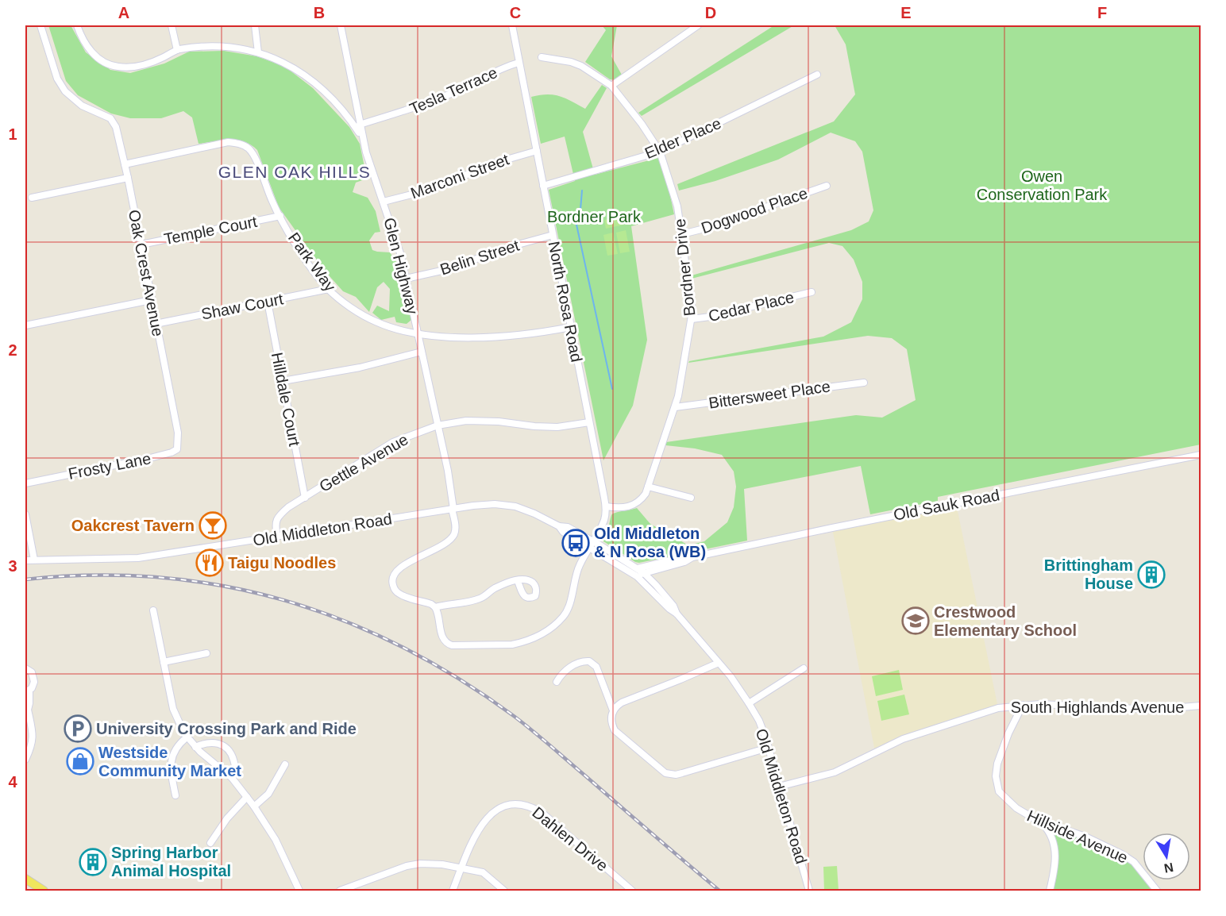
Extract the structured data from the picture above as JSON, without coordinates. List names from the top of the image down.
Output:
{
  "streets": {
    "street": [
      "Tesla Terrace",
      "Elder Place",
      "Marconi Street",
      "Dogwood Place",
      "Temple Court",
      "Belin Street",
      "Park Way",
      "Glen Highway",
      "Bordner Drive",
      "Oak Crest Avenue",
      "North Rosa Road",
      "Shaw Court",
      "Cedar Place",
      "Bittersweet Place",
      "Hilldale Court",
      "Gettle Avenue",
      "Frosty Lane",
      "Old Sauk Road",
      "Old Middleton Road",
      "South Highlands Avenue",
      "Hillside Avenue",
      "Dahlen Drive"
    ]
  },
  "crossings": [
    ["Tesla Terrace", "Glen Highway"],
    ["Tesla Terrace", "North Rosa Road"],
    ["Elder Place", "Bordner Drive"],
    ["Elder Place", "North Rosa Road"],
    ["Marconi Street", "Glen Highway"],
    ["Marconi Street", "North Rosa Road"],
    ["Dogwood Place", "Bordner Drive"],
    ["Temple Court", "Park Way"],
    ["Temple Court", "Oak Crest Avenue"],
    ["Belin Street", "Glen Highway"],
    ["Belin Street", "North Rosa Road"],
    ["Park Way", "Glen Highway"],
    ["Park Way", "Oak Crest Avenue"],
    ["Park Way", "North Rosa Road"],
    ["Park Way", "Shaw Court"],
    ["Glen Highway", "North Rosa Road"],
    ["Glen Highway", "Gettle Avenue"],
    ["Glen Highway", "Old Middleton Road"],
    ["Bordner Drive", "North Rosa Road"],
    ["Bordner Drive", "Cedar Place"],
    ["Bordner Drive", "Bittersweet Place"],
    ["Oak Crest Avenue", "Shaw Court"],
    ["Oak Crest Avenue", "Frosty Lane"],
    ["North Rosa Road", "Gettle Avenue"],
    ["North Rosa Road", "Old Middleton Road"],
    ["Shaw Court", "Hilldale Court"],
    ["Hilldale Court", "Gettle Avenue"],
    ["Gettle Avenue", "Old Middleton Road"],
    ["Old Sauk Road", "Old Middleton Road"],
    ["Old Middleton Road", "South Highlands Avenue"],
    ["South Highlands Avenue", "Hillside Avenue"]
  ],
  "districts": ["GLEN OAK HILLS"],
  "parks": ["Owen Conservation Park", "Bordner Park"],
  "places": {
    "bar": ["Oakcrest Tavern"],
    "bus stop": ["Old Middleton & N Rosa (WB)"],
    "restaurant": ["Taigu Noodles"],
    "building": ["Brittingham House", "Spring Harbor Animal Hospital"],
    "school or university": ["Crestwood Elementary School"],
    "parking": ["University Crossing Park and Ride"],
    "shop": ["Westside Community Market"]
  },
  "north": "bottom",
  "grid": {
    "columns": [
      "A",
      "B",
      "C",
      "D",
      "E",
      "F"
    ],
    "rows": [
      "1",
      "2",
      "3",
      "4"
    ]
  }
}
